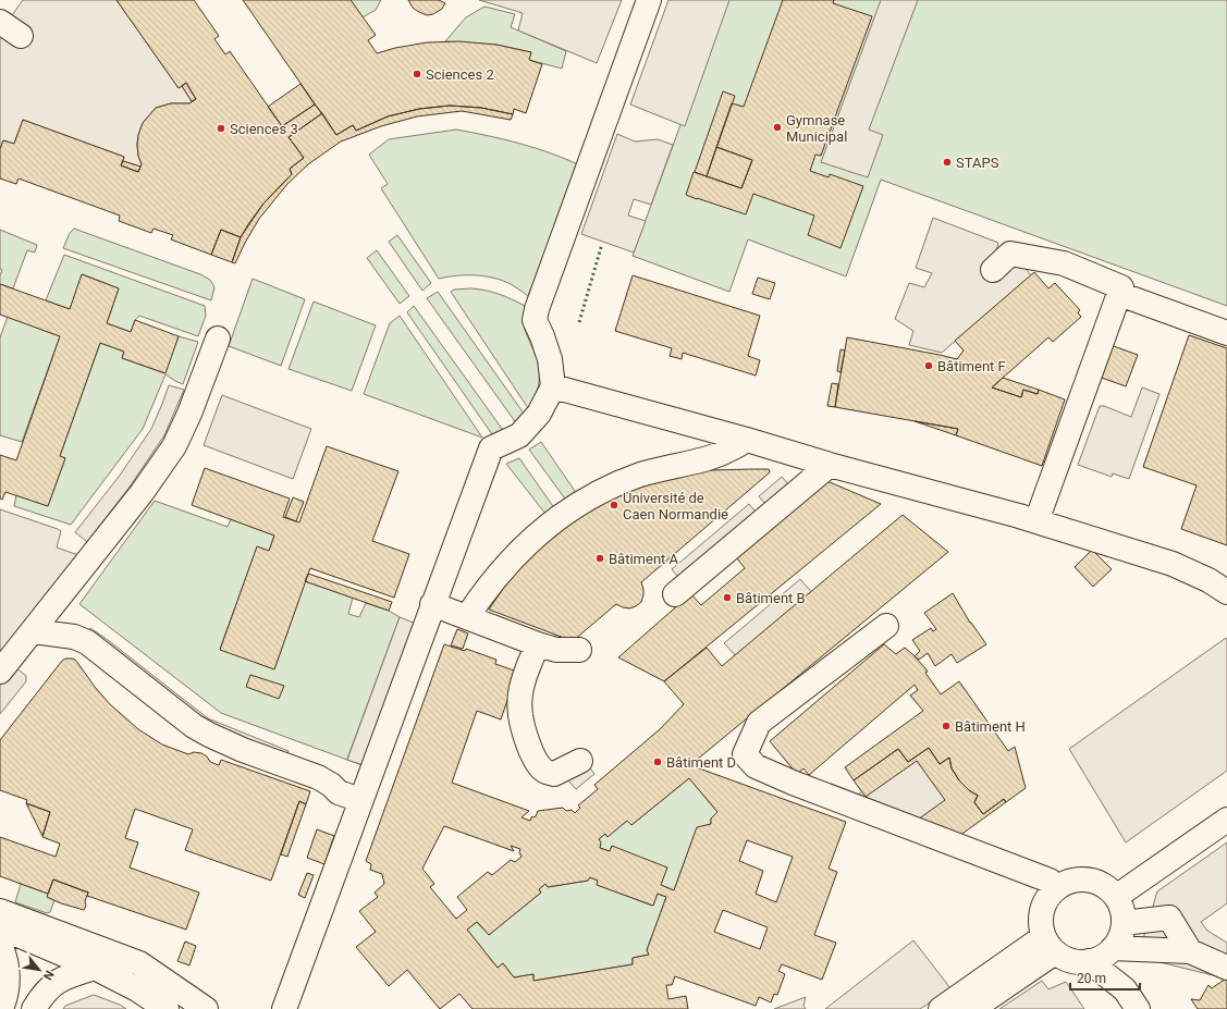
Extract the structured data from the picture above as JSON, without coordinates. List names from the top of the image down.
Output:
{
  "places": [
    "Sciences 2",
    "Gymnase Municipal",
    "Sciences 3",
    "STAPS",
    "Bâtiment F",
    "Université de Caen Normandie",
    "Bâtiment A",
    "Bâtiment B",
    "Bâtiment H",
    "Bâtiment D"
  ],
  "scale_bar": "20 m",
  "north": "bottom right"
}
